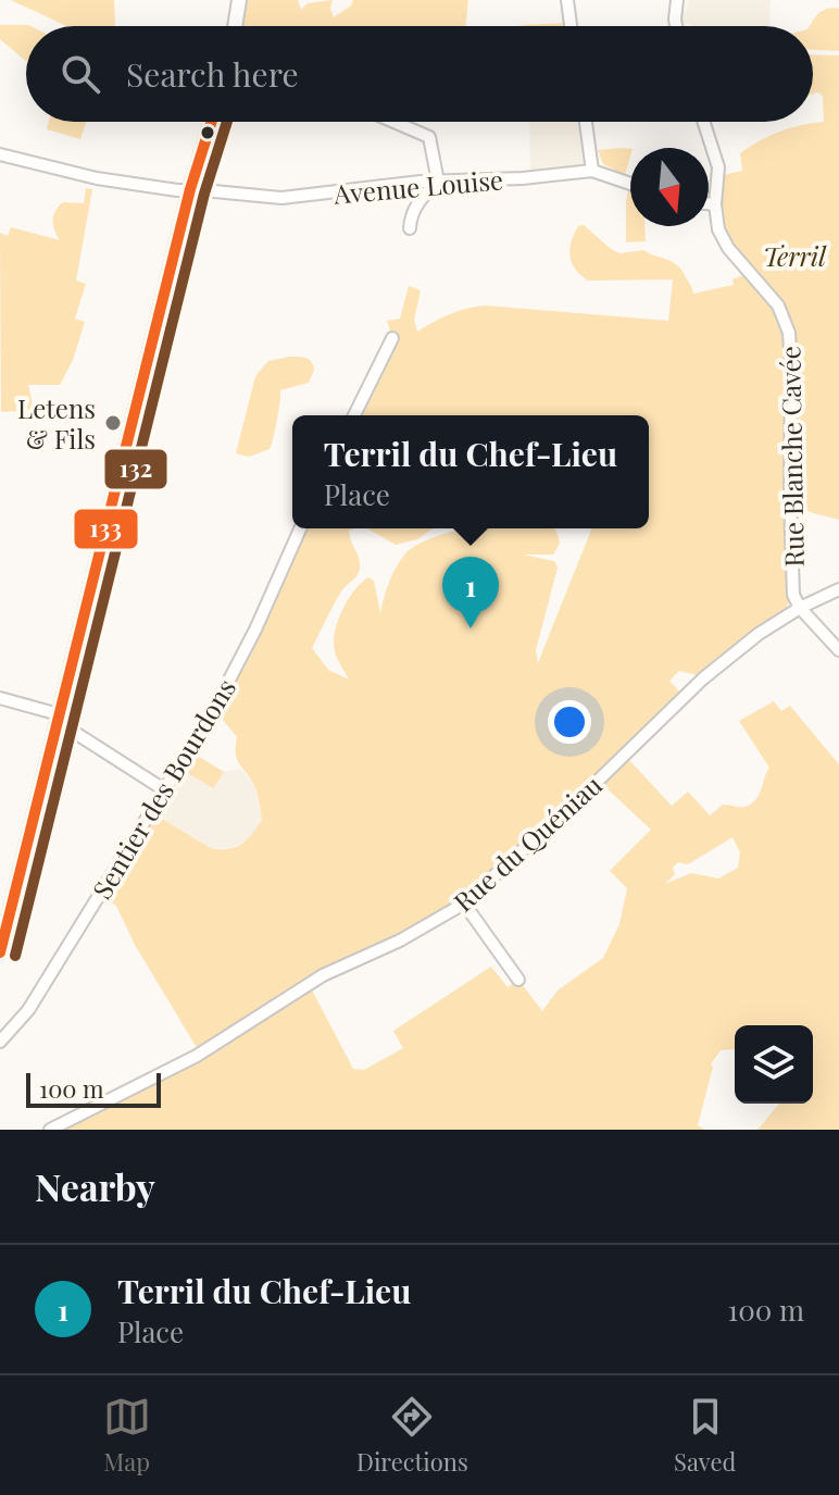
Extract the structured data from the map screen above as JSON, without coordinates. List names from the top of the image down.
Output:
{
  "streets": {
    "street": [
      "Avenue Louise",
      "Rue Blanche Cavée",
      "Sentier des Bourdons",
      "Rue du Quéniau"
    ]
  },
  "crossings": [
    ["Rue Blanche Cavée", "Rue du Quéniau"]
  ],
  "parks": ["Terril"],
  "places": ["Letens & Fils"],
  "lines": ["transit line 133", "transit line 132"],
  "scale_bar": "100 m",
  "north": "bottom",
  "page": {
    "search": "Search here",
    "popup": ["Terril du Chef-Lieu", "Place"],
    "pins": "1",
    "scale": "100 m",
    "heading": "Nearby",
    "list": [
      {
        "mark": "1",
        "name": "Terril du Chef-Lieu",
        "note": "Place",
        "value": "100 m"
      }
    ],
    "nav": ["Map", "Directions", "Saved"]
  }
}
